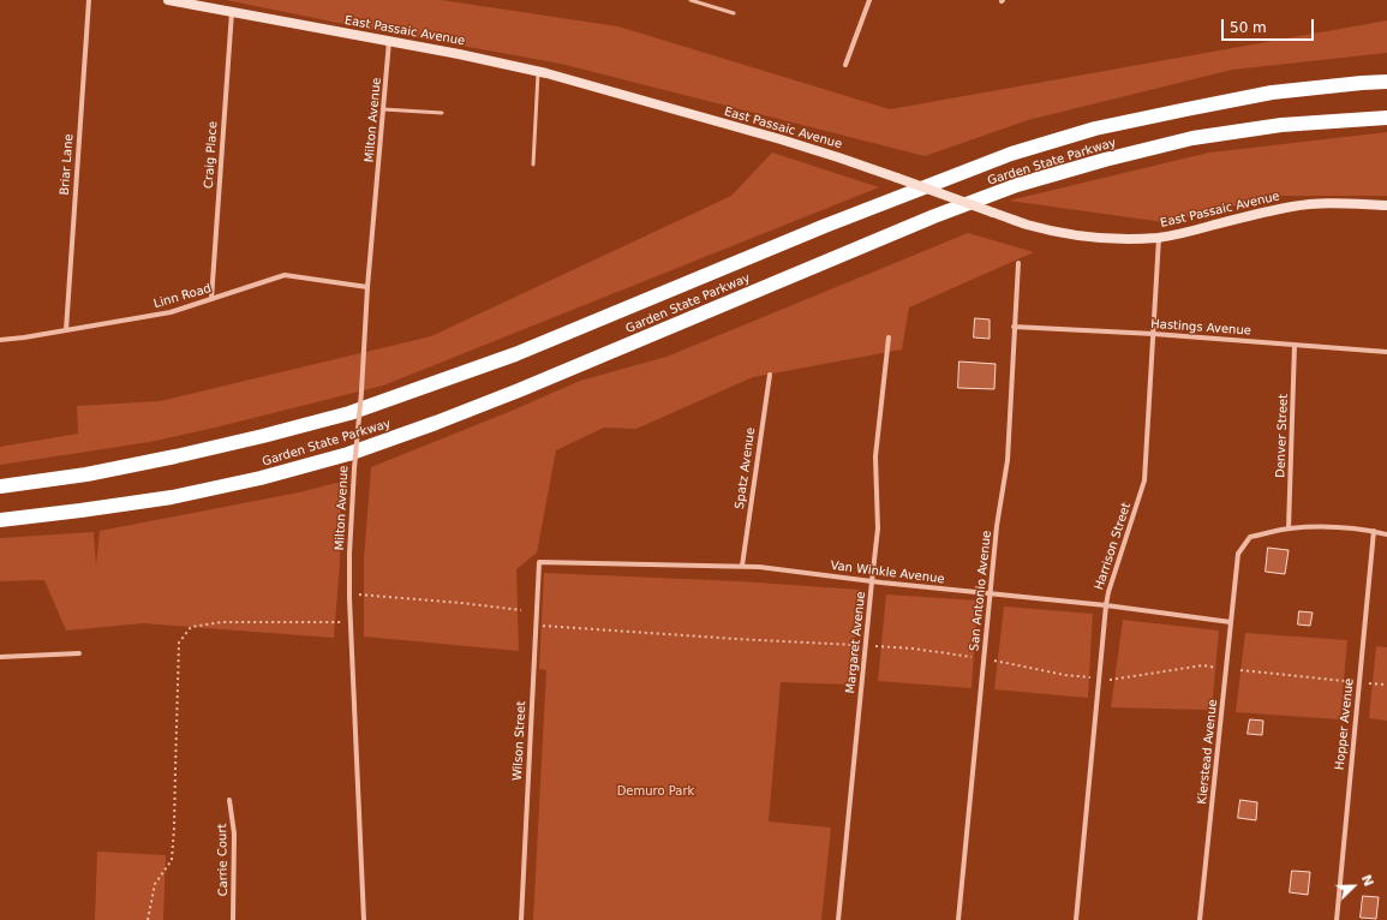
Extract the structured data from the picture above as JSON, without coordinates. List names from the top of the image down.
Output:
{
  "streets": {
    "highway": ["Garden State Parkway"],
    "main road": ["East Passaic Avenue"],
    "street": [
      "Milton Avenue",
      "Craig Place",
      "Briar Lane",
      "Linn Road",
      "Hastings Avenue",
      "Denver Street",
      "Spatz Avenue",
      "Harrison Street",
      "Van Winkle Avenue",
      "San Antonio Avenue",
      "Margaret Avenue",
      "Hopper Avenue",
      "Wilson Street",
      "Kierstead Avenue",
      "Carrie Court"
    ]
  },
  "crossings": [
    ["East Passaic Avenue", "Milton Avenue"],
    ["East Passaic Avenue", "Craig Place"],
    ["East Passaic Avenue", "Harrison Street"],
    ["Milton Avenue", "Linn Road"],
    ["Craig Place", "Linn Road"],
    ["Briar Lane", "Linn Road"],
    ["Hastings Avenue", "Denver Street"],
    ["Hastings Avenue", "Harrison Street"],
    ["Hastings Avenue", "San Antonio Avenue"],
    ["Denver Street", "Kierstead Avenue"],
    ["Spatz Avenue", "Van Winkle Avenue"],
    ["Harrison Street", "Van Winkle Avenue"],
    ["Van Winkle Avenue", "San Antonio Avenue"],
    ["Van Winkle Avenue", "Margaret Avenue"],
    ["Van Winkle Avenue", "Wilson Street"],
    ["Van Winkle Avenue", "Kierstead Avenue"]
  ],
  "parks": ["Demuro Park"],
  "scale_bar": "50 m",
  "north": "top right"
}
